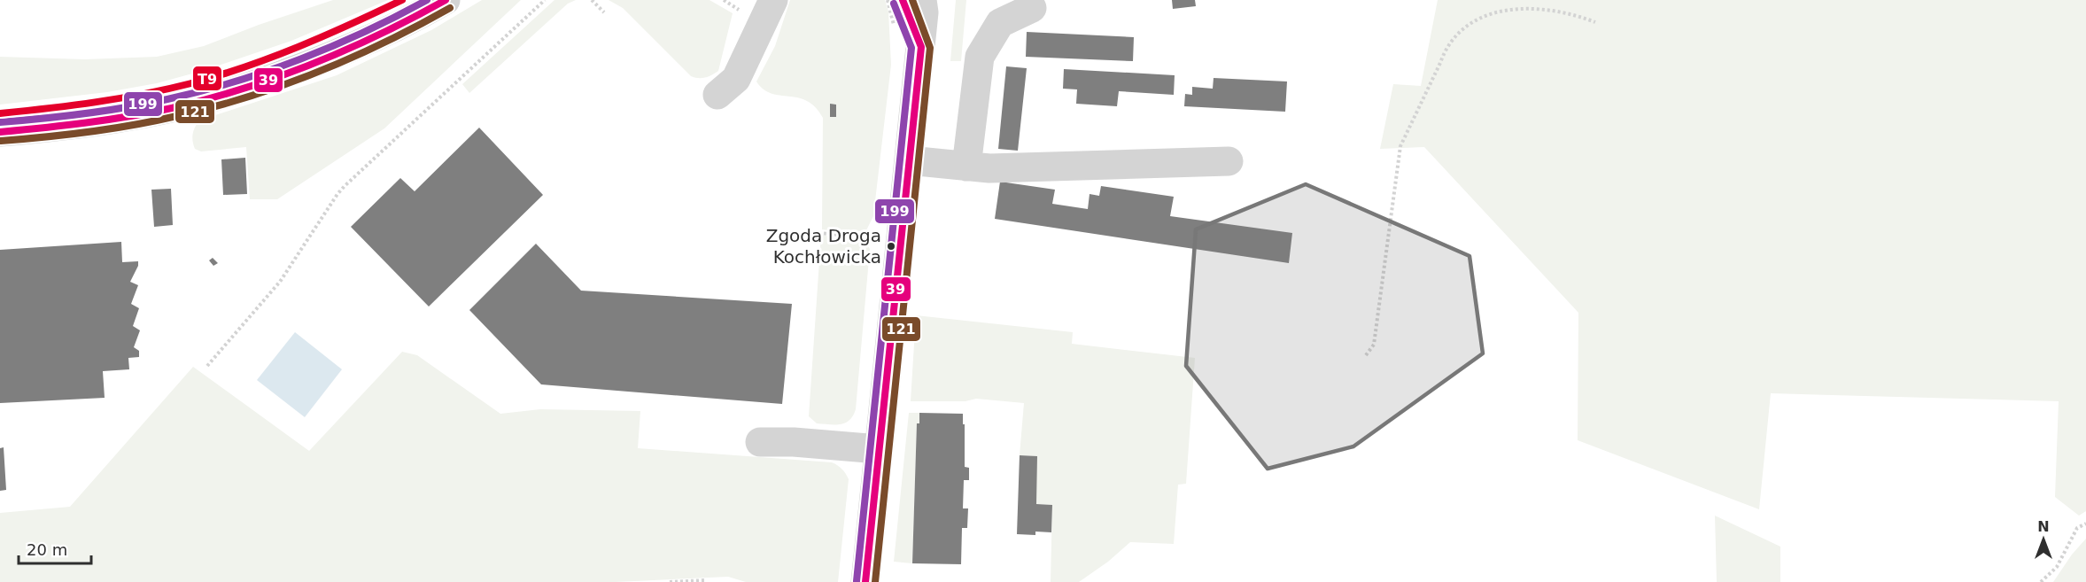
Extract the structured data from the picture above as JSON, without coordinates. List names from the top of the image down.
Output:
{
  "places": ["Zgoda Droga Kochłowicka"],
  "lines": [
    "transit line T9",
    "transit line 39",
    "transit line 121",
    "transit line 199"
  ],
  "scale_bar": "20 m",
  "north": "top"
}
